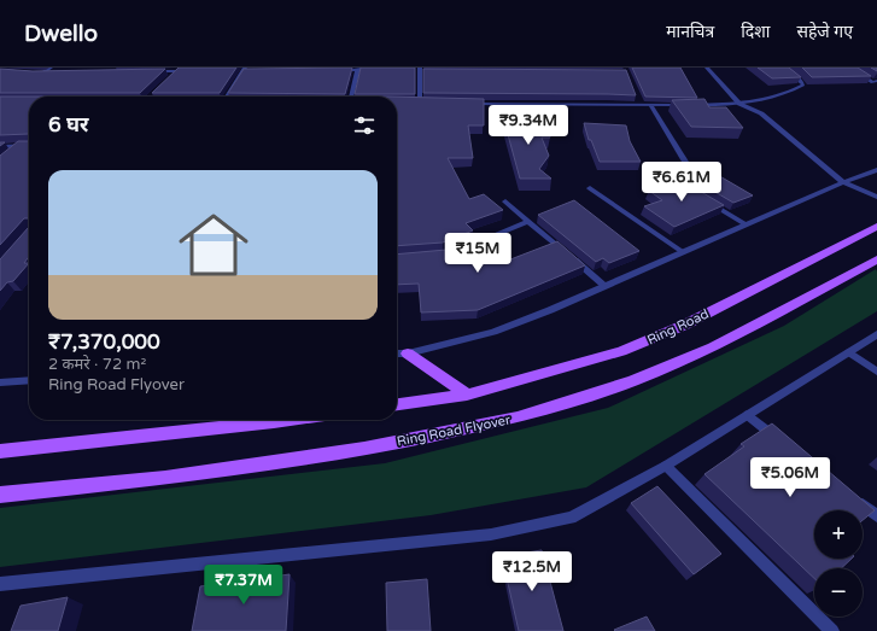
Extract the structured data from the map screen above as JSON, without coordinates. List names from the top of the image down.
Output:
{
  "streets": {
    "main road": ["Ring Road", "Ring Road Flyover"]
  },
  "page": {
    "header": "Dwello",
    "nav": ["मानचित्र", "दिशा", "सहेजे गए"],
    "heading": "6 घर",
    "price": [
      "₹9.34M",
      "₹6.61M",
      "₹15M",
      "₹5.06M",
      "₹12.5M",
      "₹7.37M"
    ],
    "list": [
      {
        "name": "₹7,370,000",
        "note": "2 कमरे · 72 m² · Ring Road Flyover"
      }
    ],
    "map_buttons": ["+", "−"]
  }
}
